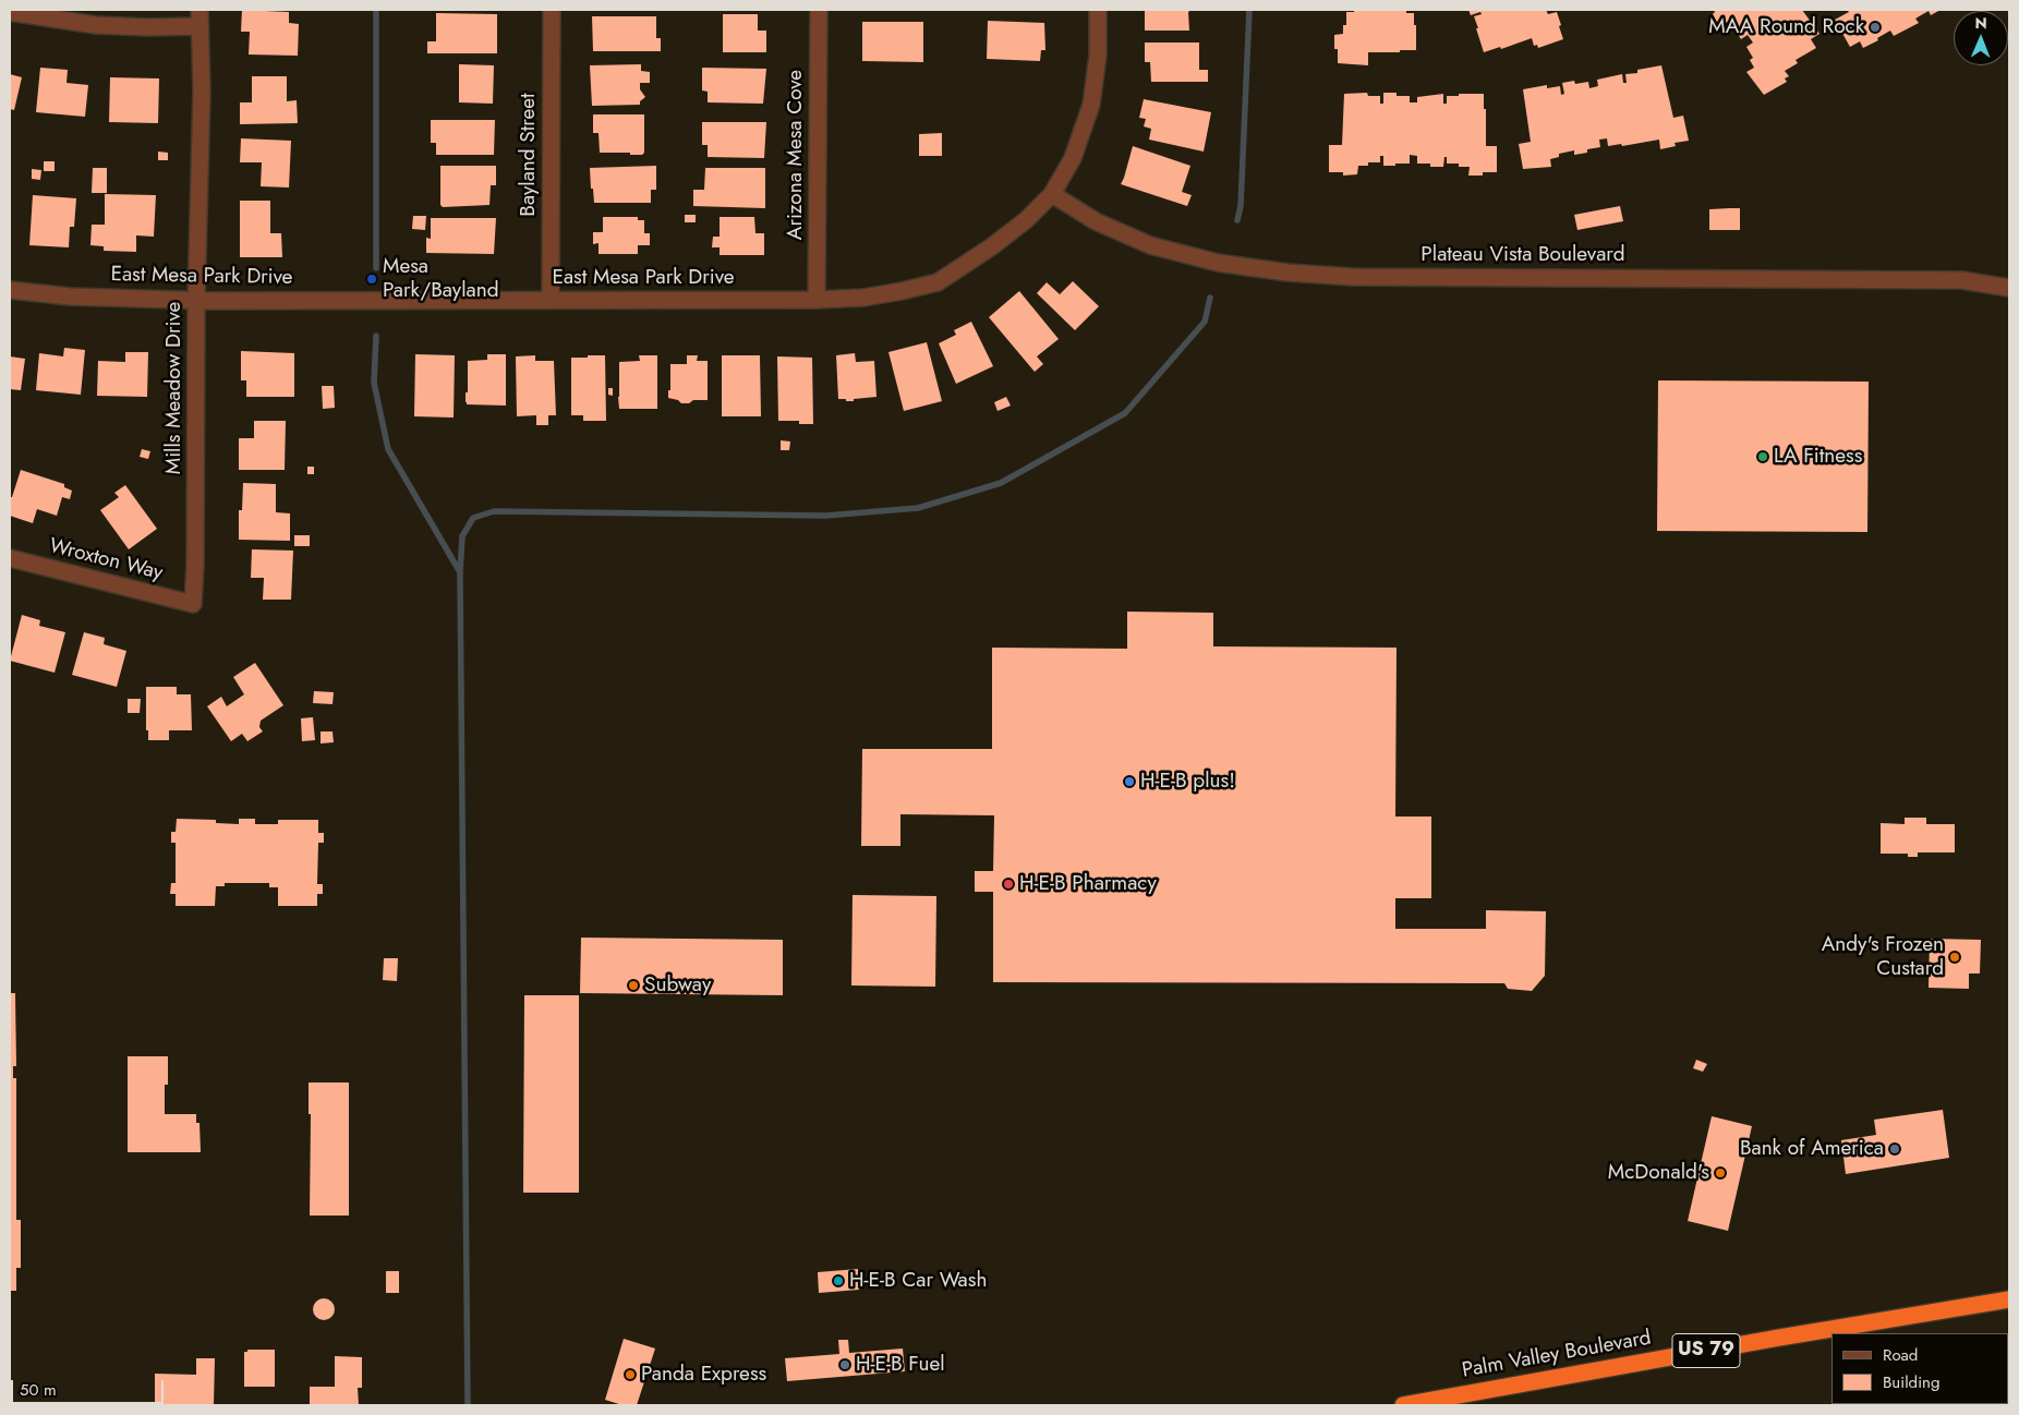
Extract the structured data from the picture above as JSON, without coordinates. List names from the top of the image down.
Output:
{
  "streets": {
    "highway": ["US 79", "Palm Valley Boulevard"],
    "street": [
      "Bayland Street",
      "Arizona Mesa Cove",
      "Plateau Vista Boulevard",
      "East Mesa Park Drive",
      "Mills Meadow Drive",
      "Wroxton Way"
    ]
  },
  "crossings": [
    ["Bayland Street", "East Mesa Park Drive"],
    ["Arizona Mesa Cove", "East Mesa Park Drive"],
    ["Plateau Vista Boulevard", "East Mesa Park Drive"],
    ["East Mesa Park Drive", "Mills Meadow Drive"],
    ["Mills Meadow Drive", "Wroxton Way"]
  ],
  "places": [
    "MAA Round Rock",
    "Mesa Park/Bayland",
    "LA Fitness",
    "H-E-B plus!",
    "H-E-B Pharmacy",
    "Andy's Frozen Custard",
    "Subway",
    "Bank of America",
    "McDonald's",
    "H-E-B Car Wash",
    "H-E-B Fuel",
    "Panda Express"
  ],
  "legend": ["Road", "Building"],
  "scale_bar": "50 m",
  "north": "top"
}
